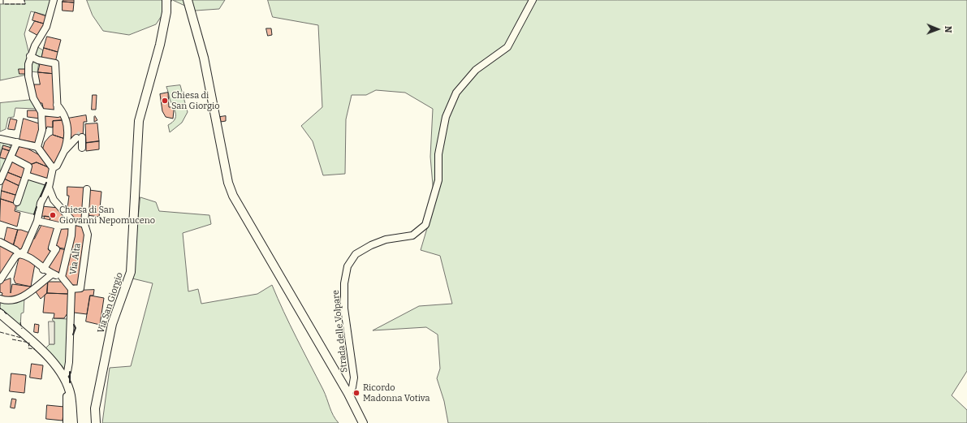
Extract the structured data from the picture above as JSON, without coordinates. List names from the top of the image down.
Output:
{
  "streets": {
    "street": ["Via Alta", "Via San Giorgio", "Strada delle Volpare"]
  },
  "places": ["Chiesa di San Giorgio", "Chiesa di San Giovanni Nepomuceno", "Ricordo Madonna Votiva"],
  "north": "right"
}
